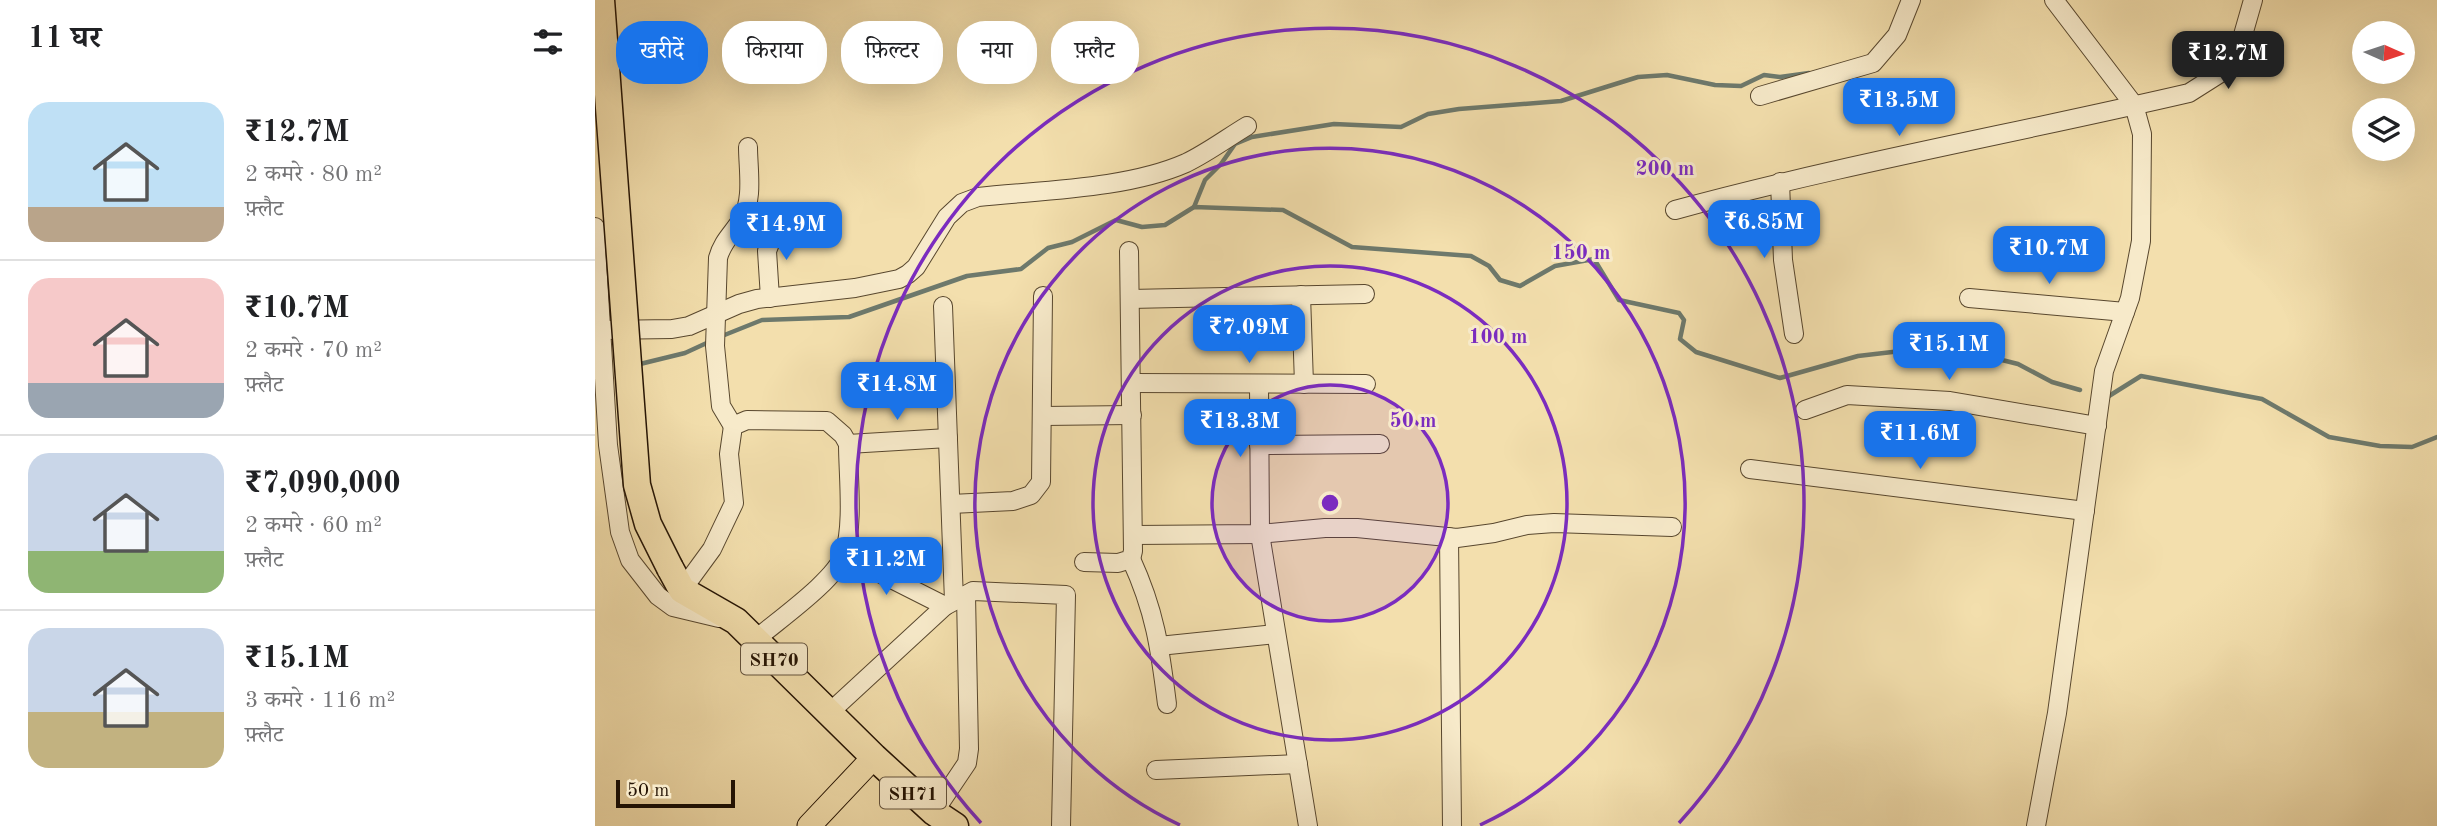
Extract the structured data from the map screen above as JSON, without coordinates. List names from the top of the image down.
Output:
{
  "streets": {
    "highway": ["SH70", "SH71"]
  },
  "crossings": [
    ["SH70", "SH71"]
  ],
  "scale_bar": "50 m",
  "north": "right",
  "page": {
    "heading": "11 घर",
    "chip": [
      "खरीदें",
      "किराया",
      "फ़िल्टर",
      "नया",
      "फ़्लैट"
    ],
    "price": [
      "₹12.7M",
      "₹13.5M",
      "₹6.85M",
      "₹14.9M",
      "₹10.7M",
      "₹7.09M",
      "₹15.1M",
      "₹14.8M",
      "₹13.3M",
      "₹11.6M",
      "₹11.2M"
    ],
    "list": [
      {
        "name": "₹12.7M",
        "note": "2 कमरे · 80 m² · फ़्लैट"
      },
      {
        "name": "₹10.7M",
        "note": "2 कमरे · 70 m² · फ़्लैट"
      },
      {
        "name": "₹7,090,000",
        "note": "2 कमरे · 60 m² · फ़्लैट"
      },
      {
        "name": "₹15.1M",
        "note": "3 कमरे · 116 m² · फ़्लैट"
      }
    ],
    "scale": "50 m"
  },
  "rings": [
    "200 m",
    "150 m",
    "100 m",
    "50 m"
  ]
}
